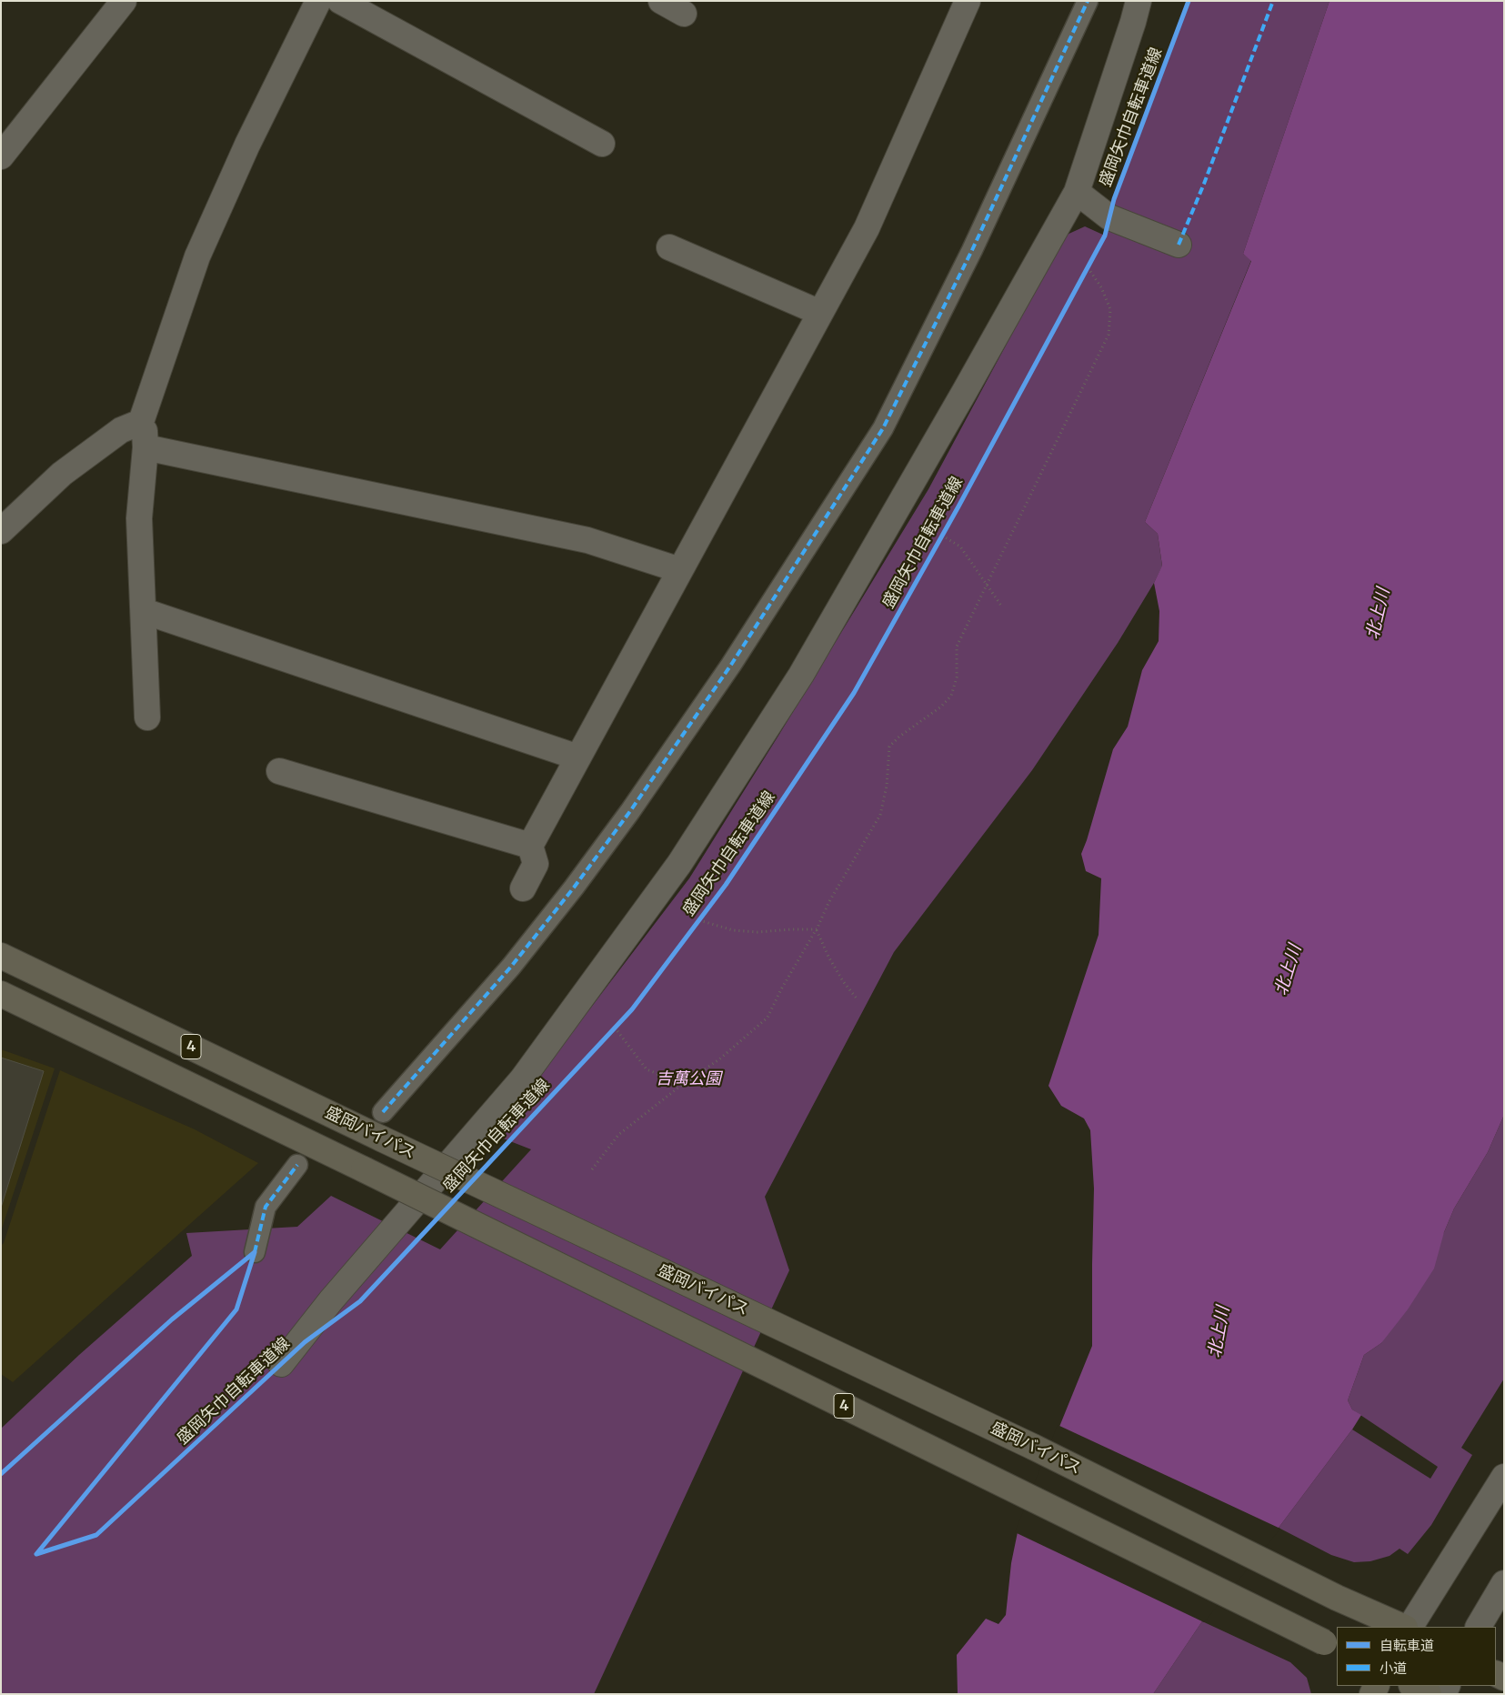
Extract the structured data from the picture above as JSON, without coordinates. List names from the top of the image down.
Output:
{
  "streets": {
    "highway": ["4", "盛岡バイパス"],
    "cycle path": ["盛岡矢巾自転車道線"]
  },
  "water": ["北上川"],
  "parks": ["吉萬公園"],
  "legend": ["自転車道", "小道"]
}
